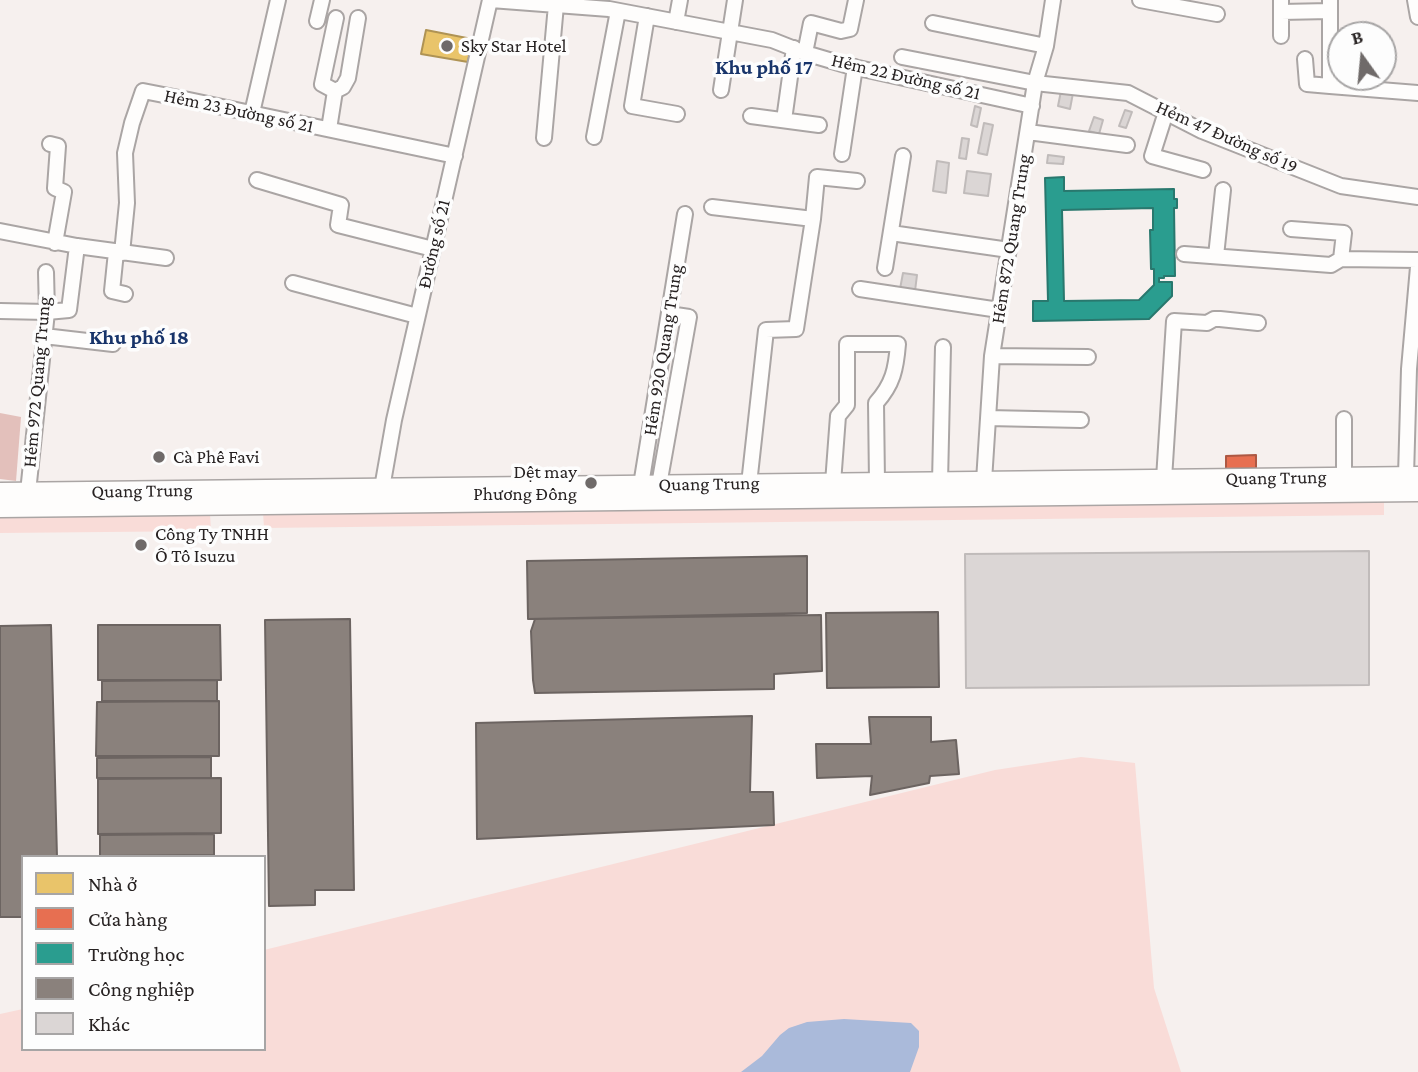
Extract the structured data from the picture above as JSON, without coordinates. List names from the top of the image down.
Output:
{
  "streets": {
    "main road": ["Quang Trung"],
    "street": [
      "Hẻm 22 Đường số 21",
      "Hẻm 23 Đường số 21",
      "Hẻm 47 Đường số 19",
      "Hẻm 872 Quang Trung",
      "Đường số 21",
      "Hẻm 920 Quang Trung",
      "Hẻm 972 Quang Trung"
    ]
  },
  "crossings": [
    ["Hẻm 22 Đường số 21", "Hẻm 872 Quang Trung"],
    ["Hẻm 22 Đường số 21", "Đường số 21"],
    ["Hẻm 23 Đường số 21", "Đường số 21"],
    ["Hẻm 47 Đường số 19", "Hẻm 872 Quang Trung"],
    ["Hẻm 872 Quang Trung", "Quang Trung"],
    ["Đường số 21", "Quang Trung"],
    ["Hẻm 920 Quang Trung", "Quang Trung"],
    ["Hẻm 972 Quang Trung", "Quang Trung"]
  ],
  "districts": ["Khu phố 17", "Khu phố 18"],
  "places": [
    "Sky Star Hotel",
    "Cà Phê Favi",
    "Dệt may Phương Đông",
    "Công Ty TNHH Ô Tô Isuzu"
  ],
  "legend": [
    "Nhà ở",
    "Cửa hàng",
    "Trường học",
    "Công nghiệp",
    "Khác"
  ],
  "north": "top"
}
